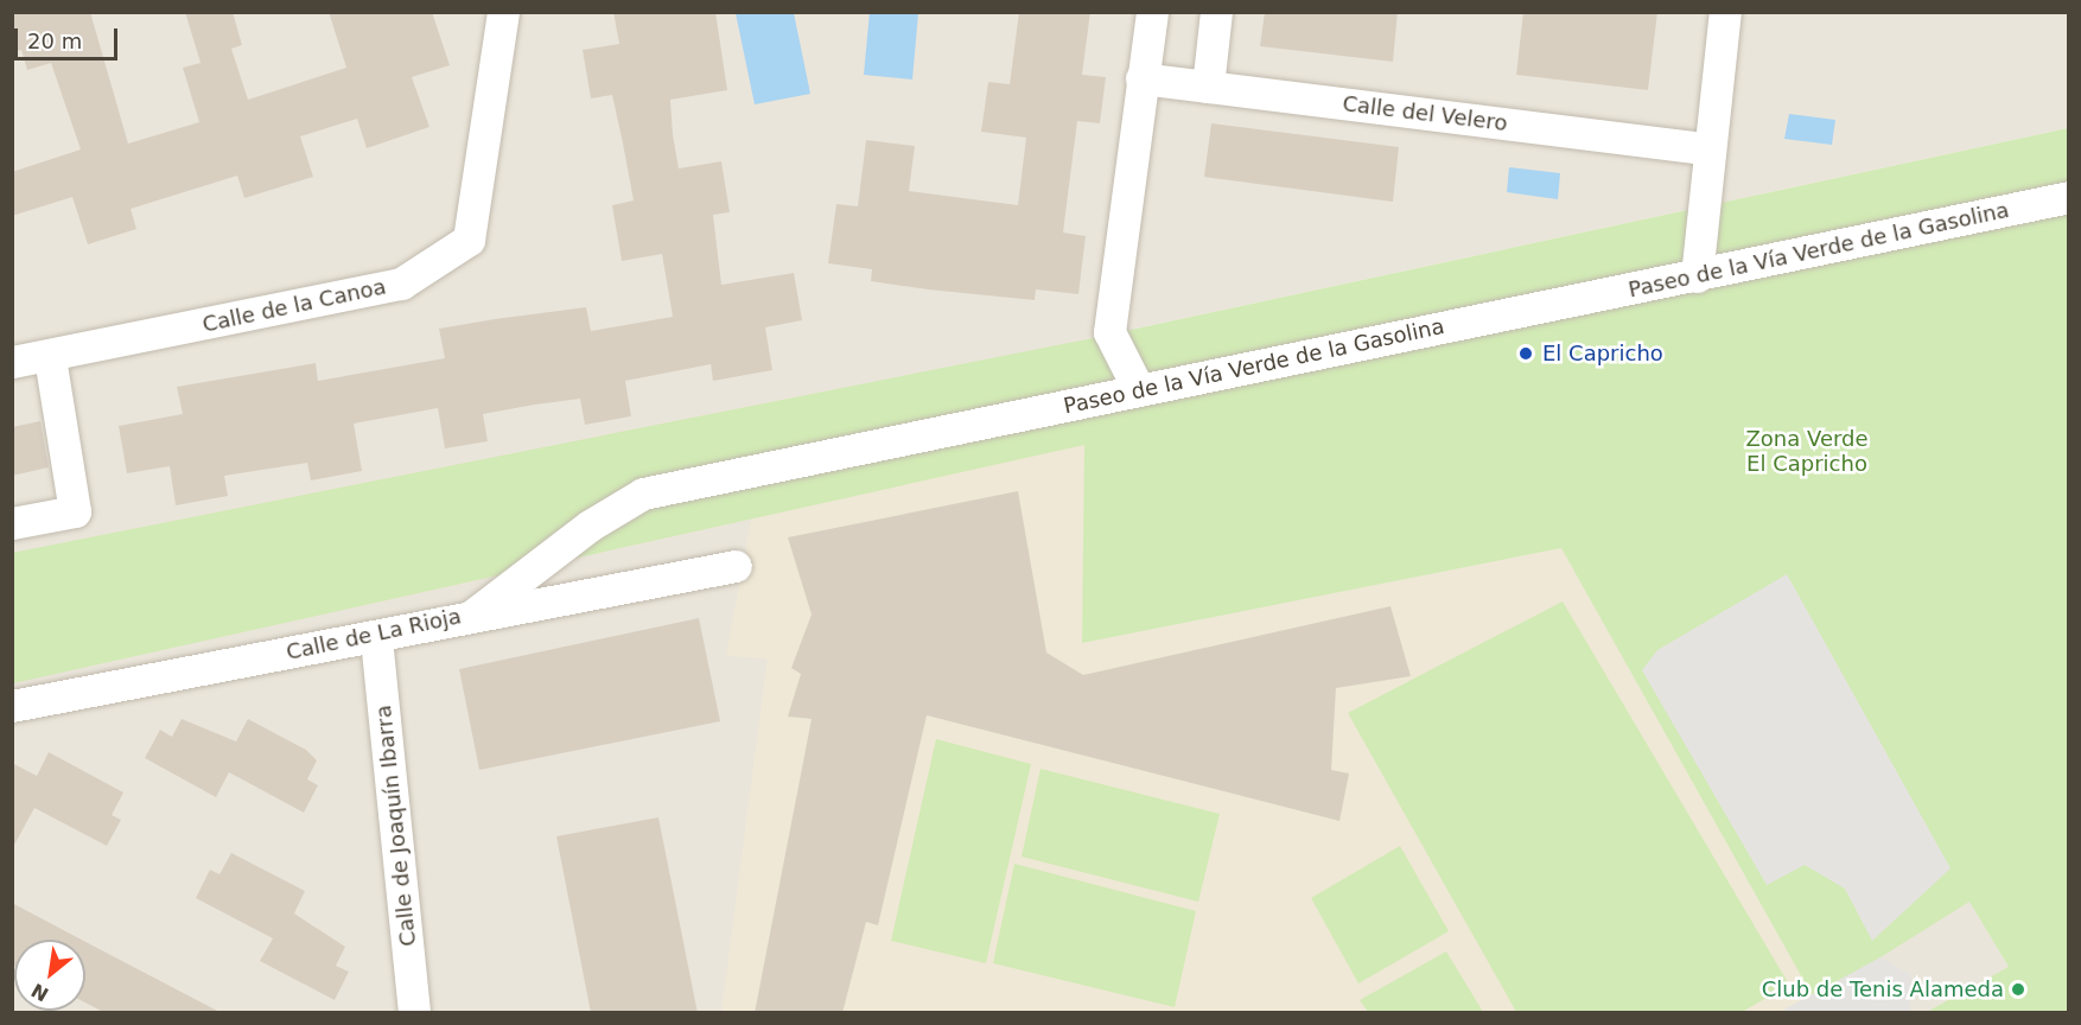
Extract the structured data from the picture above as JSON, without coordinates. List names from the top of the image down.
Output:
{
  "streets": {
    "street": [
      "Calle del Velero",
      "Paseo de la Vía Verde de la Gasolina",
      "Calle de la Canoa",
      "Calle de La Rioja",
      "Calle de Joaquín Ibarra"
    ]
  },
  "crossings": [
    ["Paseo de la Vía Verde de la Gasolina", "Calle de La Rioja"],
    ["Calle de La Rioja", "Calle de Joaquín Ibarra"]
  ],
  "parks": ["Zona Verde El Capricho"],
  "places": ["El Capricho", "Club de Tenis Alameda"],
  "scale_bar": "20 m",
  "north": "bottom left"
}
